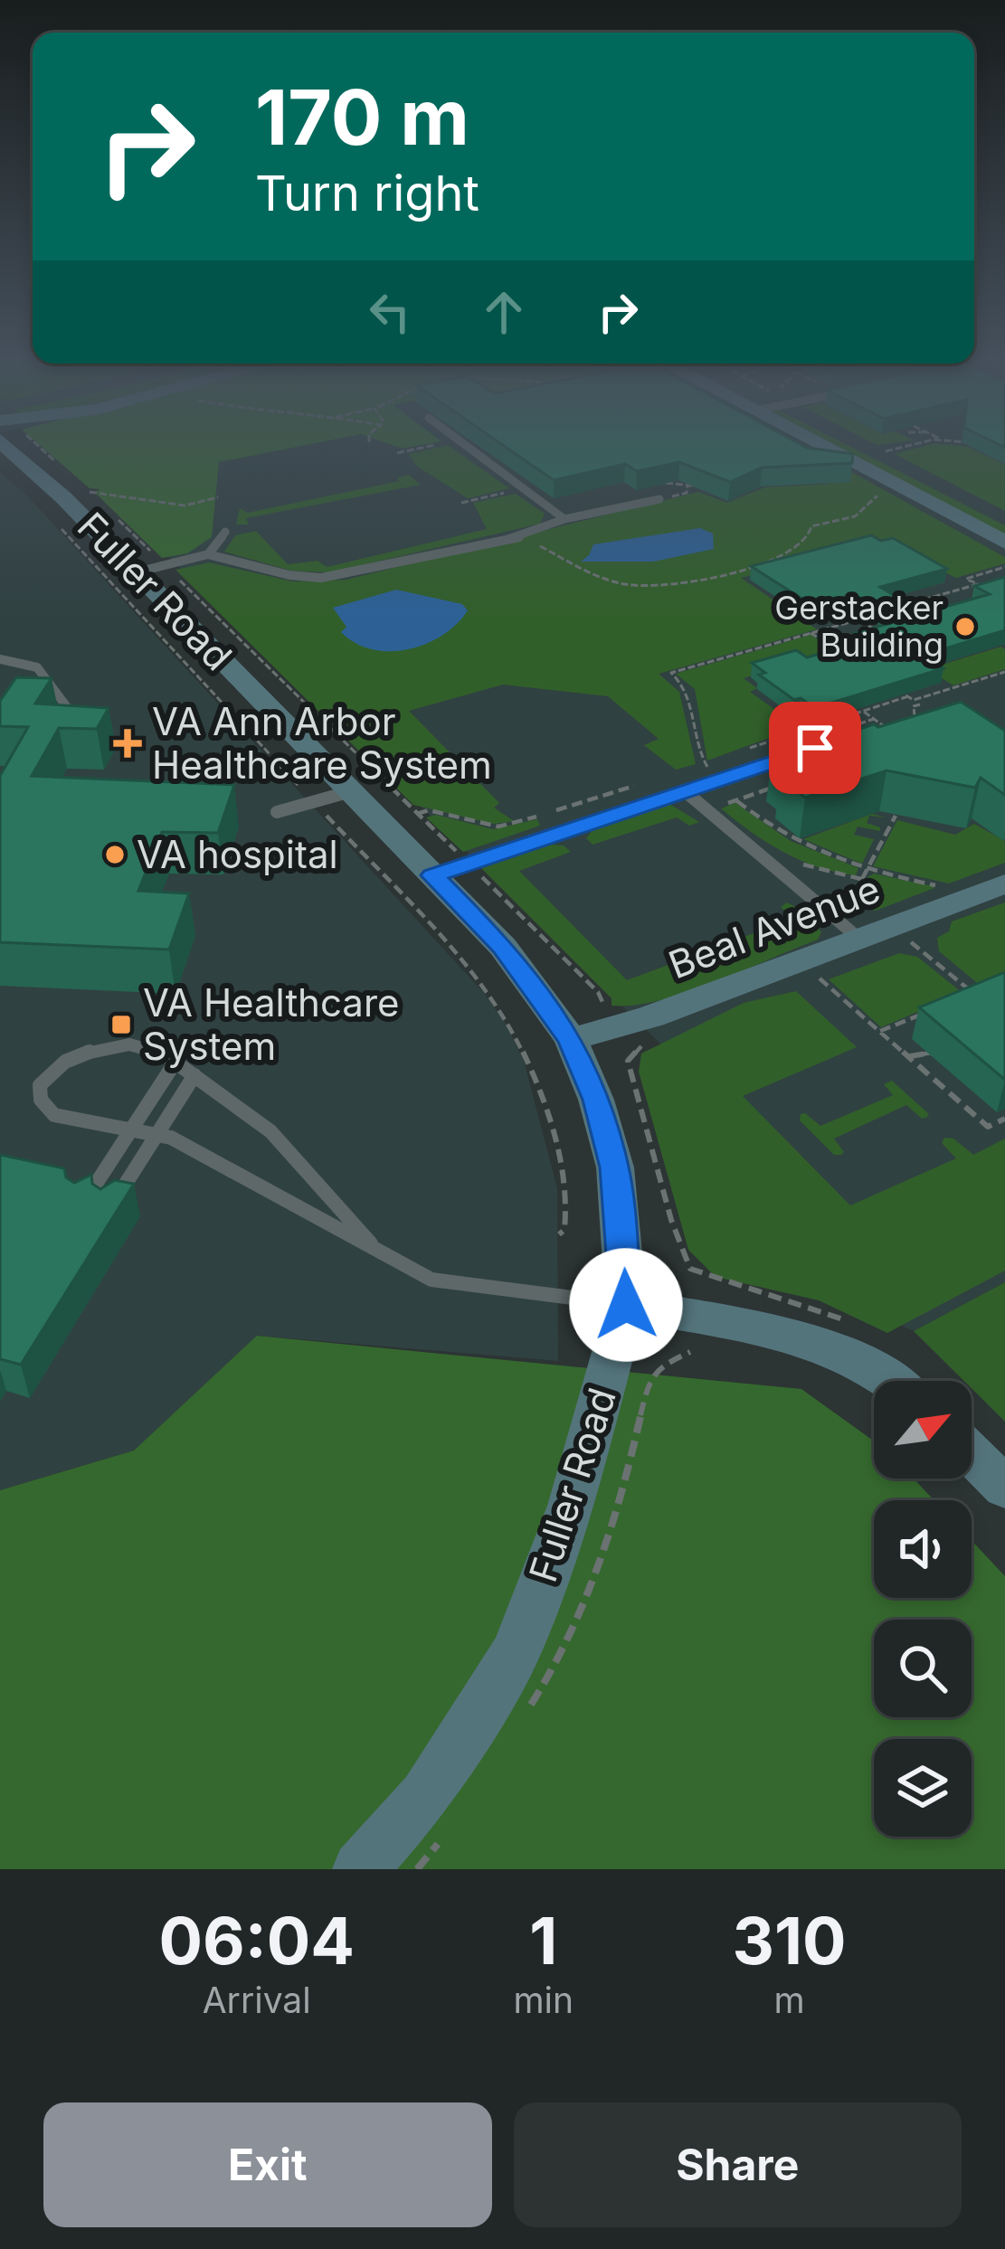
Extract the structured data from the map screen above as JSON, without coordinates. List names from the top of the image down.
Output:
{
  "streets": {
    "street": ["Fuller Road", "Beal Avenue"]
  },
  "crossings": [
    ["Fuller Road", "Beal Avenue"]
  ],
  "places": {
    "other": ["Gerstacker Building", "VA hospital"],
    "health": ["VA Ann Arbor Healthcare System"],
    "transit": ["VA Healthcare System"]
  },
  "north": "top right",
  "page": {
    "turn": ["170 m", "Turn right"],
    "eta": [
      "06:04",
      "Arrival",
      "1",
      "min",
      "310",
      "m"
    ],
    "buttons": ["Exit", "Share"]
  }
}
